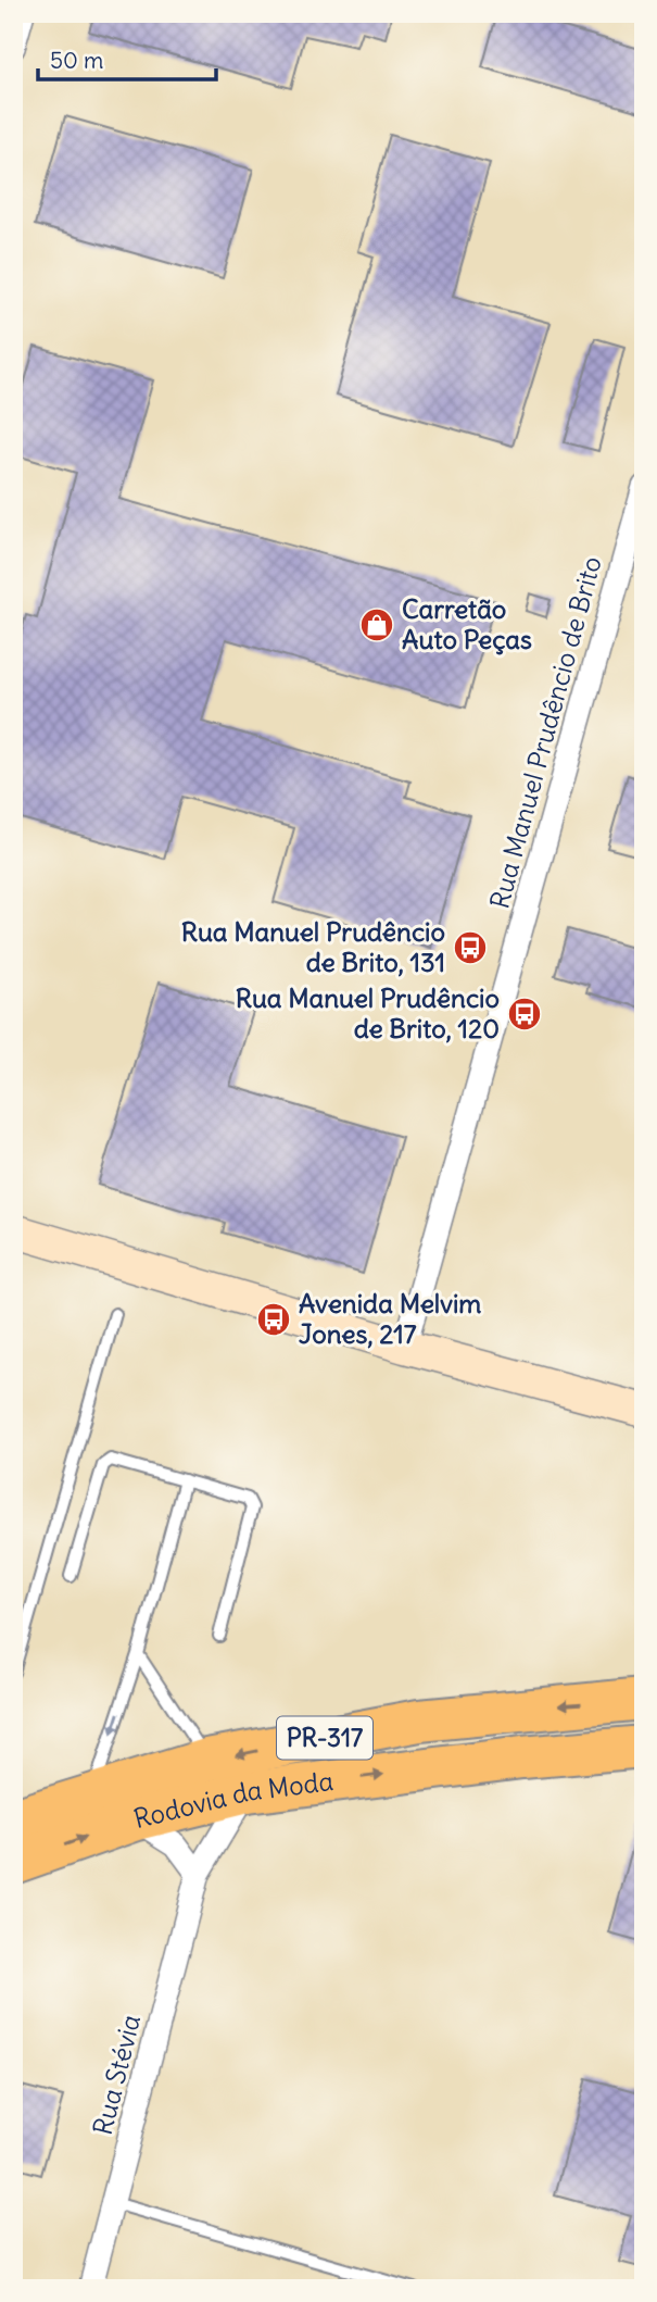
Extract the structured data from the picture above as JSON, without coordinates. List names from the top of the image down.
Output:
{
  "streets": {
    "highway": ["PR-317", "Rodovia da Moda"],
    "street": ["Rua Manuel Prudêncio de Brito", "Rua Stévia"]
  },
  "crossings": [
    ["Rodovia da Moda", "Rua Stévia"]
  ],
  "places": {
    "shop": ["Carretão Auto Peças"],
    "bus stop": ["Rua Manuel Prudêncio de Brito, 131", "Rua Manuel Prudêncio de Brito, 120", "Avenida Melvim Jones, 217"]
  },
  "scale_bar": "50 m"
}
